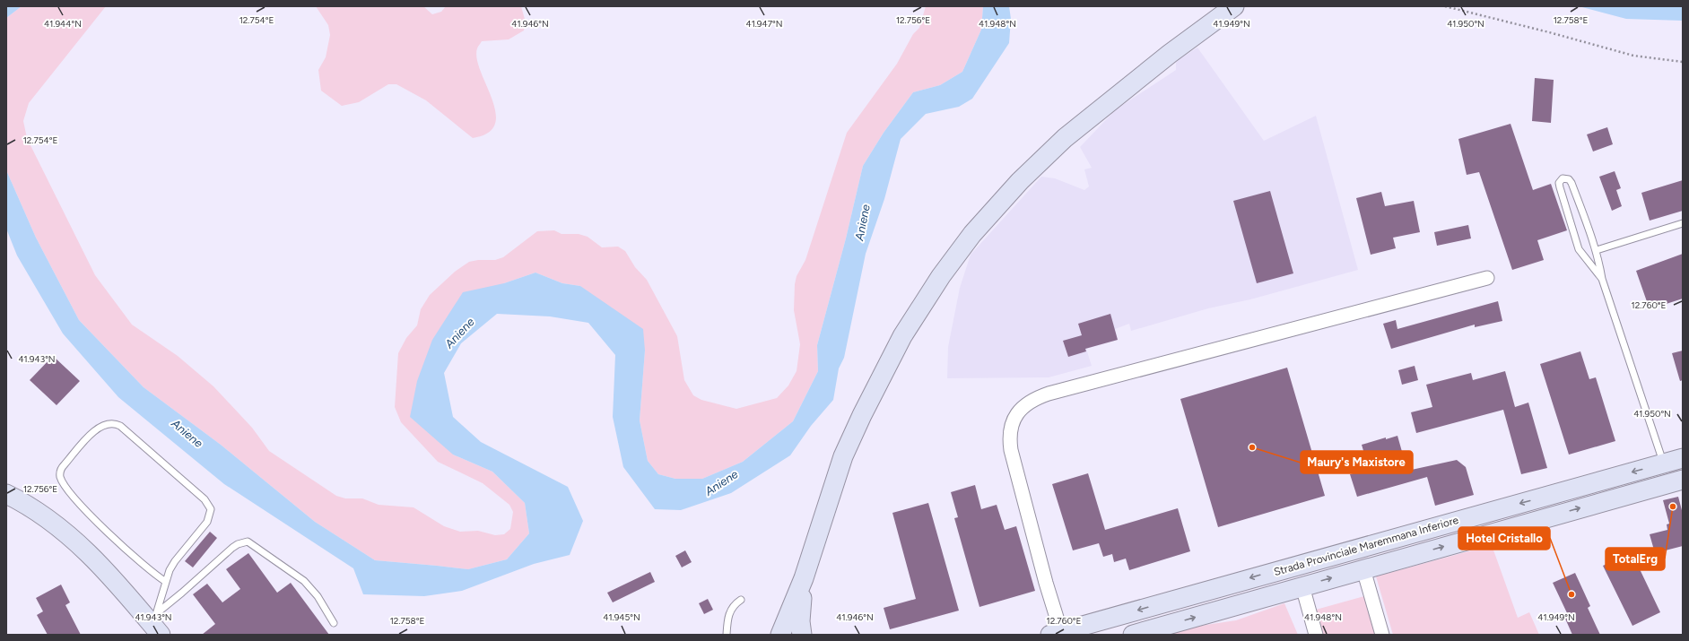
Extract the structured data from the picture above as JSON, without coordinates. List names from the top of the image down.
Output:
{
  "streets": {
    "main road": ["Strada Provinciale Maremmana Inferiore"]
  },
  "water": ["Aniene"],
  "places": ["Maury's Maxistore", "TotalErg", "Hotel Cristallo"],
  "coordinates": [
    "12.754°E",
    "12.756°E",
    "12.758°E",
    "41.944°N",
    "41.946°N",
    "41.947°N",
    "41.948°N",
    "41.949°N",
    "41.950°N",
    "12.760°E",
    "41.943°N",
    "41.945°N"
  ]
}
